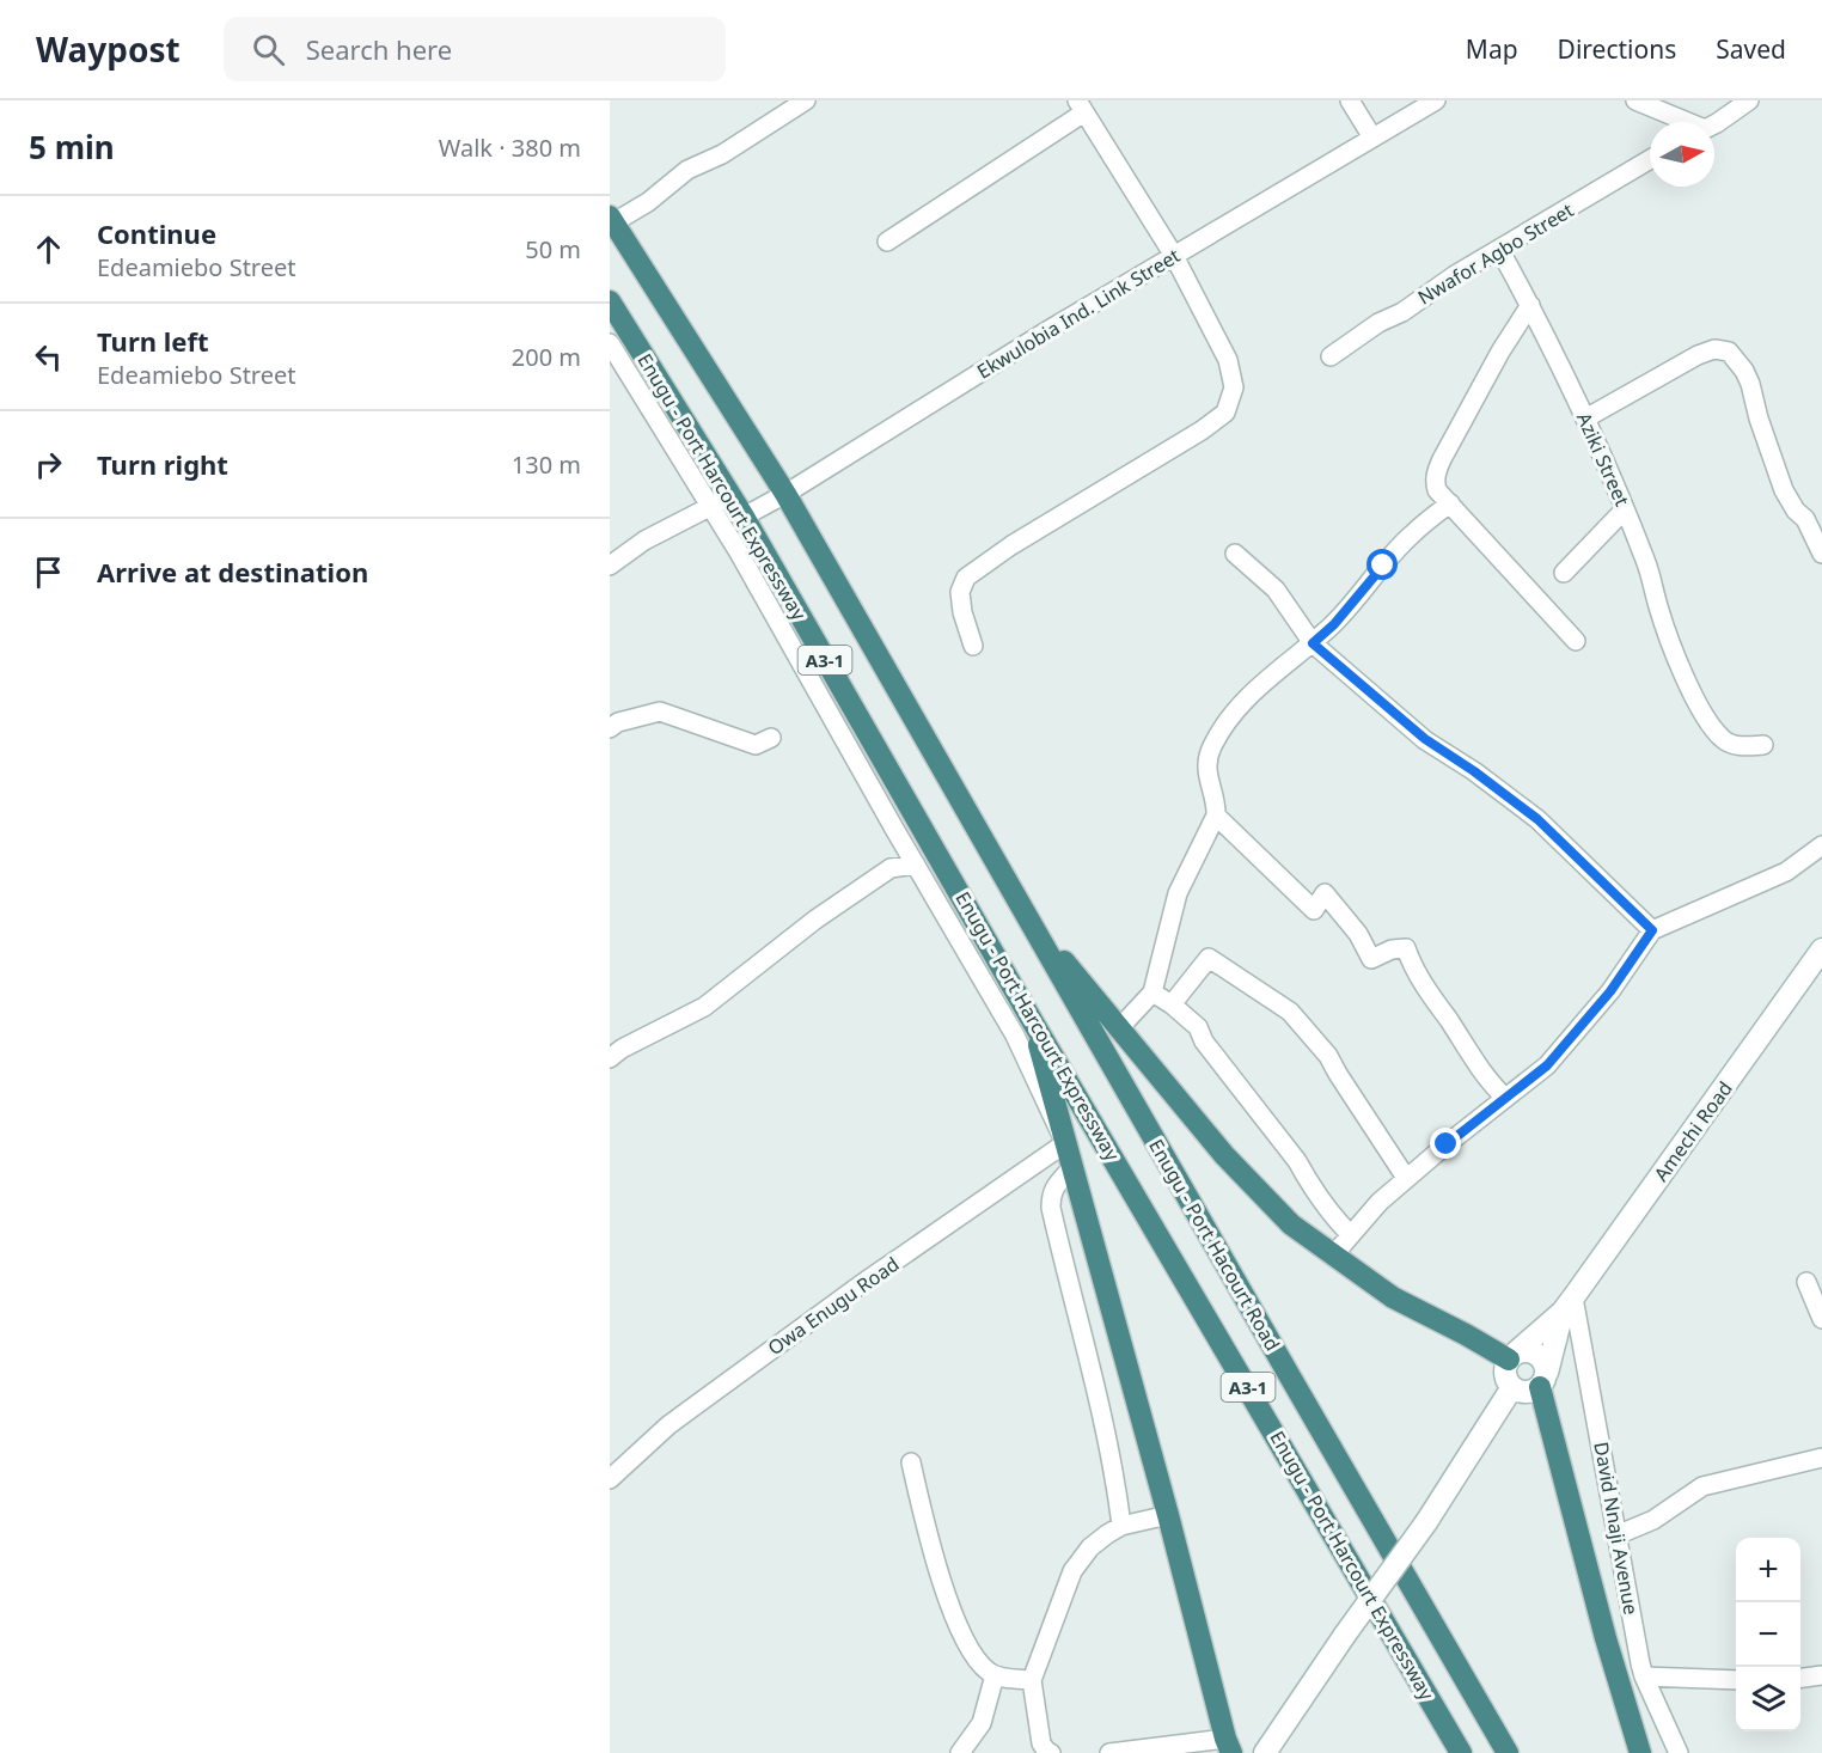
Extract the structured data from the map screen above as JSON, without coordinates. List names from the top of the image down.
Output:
{
  "streets": {
    "highway": ["Enugu - Port Harcourt Expressway", "A3-1", "Enugu - Port Hacourt Road"],
    "main road": ["Amechi Road"],
    "street": [
      "Nwafor Agbo Street",
      "Ekwulobia Ind. Link Street",
      "Aziki Street",
      "Owa Enugu Road",
      "David Nnaji Avenue"
    ]
  },
  "crossings": [
    ["Nwafor Agbo Street", "Aziki Street"],
    ["Ekwulobia Ind. Link Street", "Enugu - Port Harcourt Expressway"],
    ["Ekwulobia Ind. Link Street", "A3-1"],
    ["A3-1", "Enugu - Port Hacourt Road"],
    ["Amechi Road", "David Nnaji Avenue"]
  ],
  "north": "right",
  "page": {
    "header": "Waypost",
    "search": "Search here",
    "nav": ["Map", "Directions", "Saved"],
    "heading": ["5 min", "Walk · 380 m"],
    "list": [
      ["Continue", "Edeamiebo Street", "50 m"],
      ["Turn left", "Edeamiebo Street", "200 m"],
      ["Turn right", "130 m"],
      "Arrive at destination"
    ],
    "map_buttons": ["+", "−"]
  }
}
